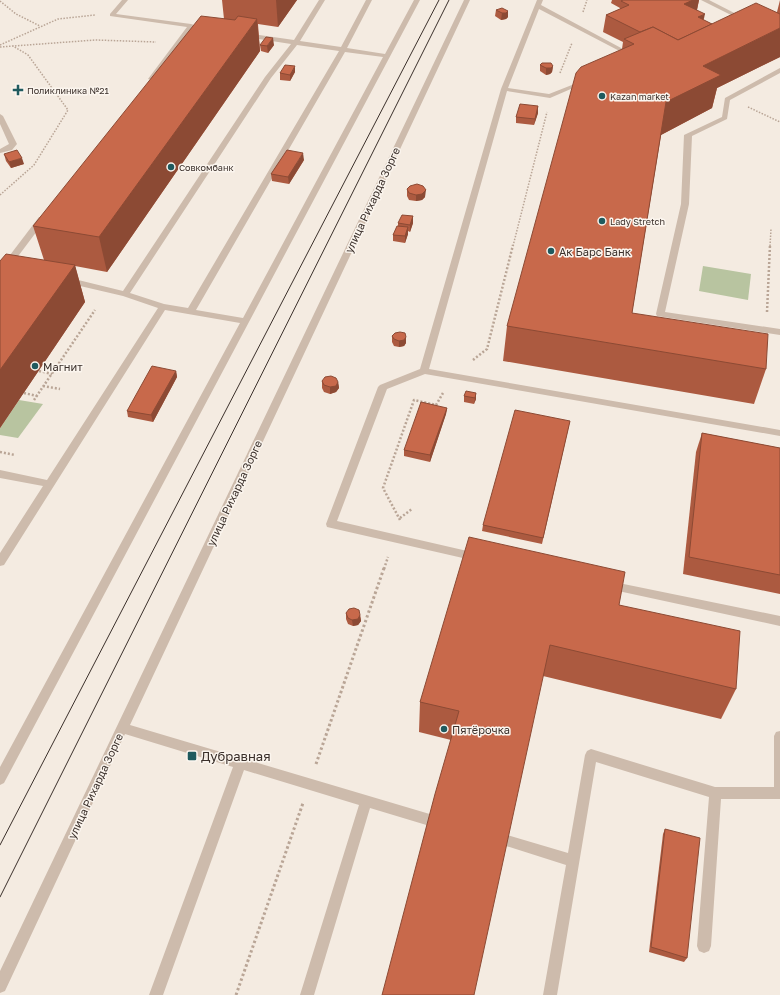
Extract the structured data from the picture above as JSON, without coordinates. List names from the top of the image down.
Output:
{
  "streets": {
    "street": ["улица Рихарда Зорге"]
  },
  "places": {
    "health": ["Поликлиника №21"],
    "other": [
      "Kazan market",
      "Совкомбанк",
      "Lady Stretch",
      "Ак Барс Банк",
      "Магнит",
      "Пятёрочка"
    ],
    "transit": ["Дубравная"]
  }
}
